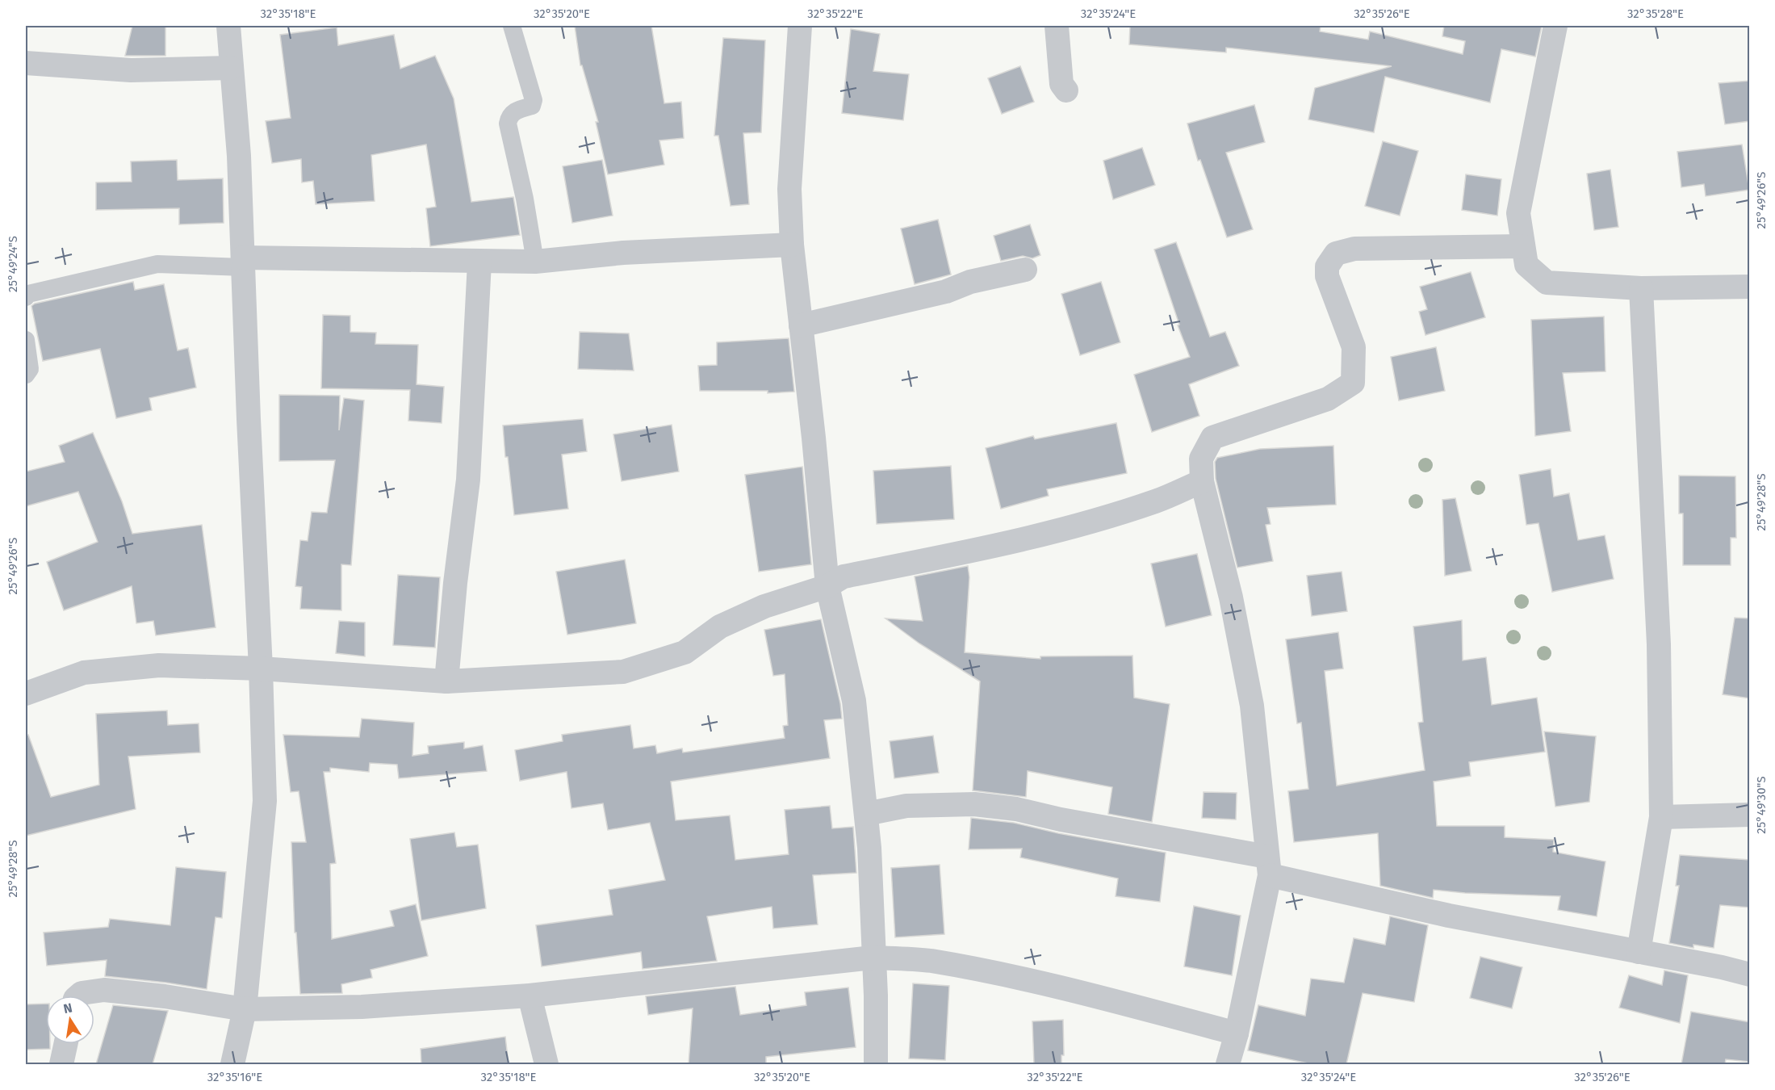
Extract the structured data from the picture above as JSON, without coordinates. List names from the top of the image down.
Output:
{
  "north": "top",
  "coordinates": [
    "32°35'18\"E",
    "32°35'20\"E",
    "32°35'22\"E",
    "32°35'24\"E",
    "32°35'26\"E",
    "32°35'28\"E",
    "25°49'26\"S",
    "25°49'24\"S",
    "25°49'28\"S",
    "25°49'30\"S",
    "32°35'16\"E"
  ]
}
